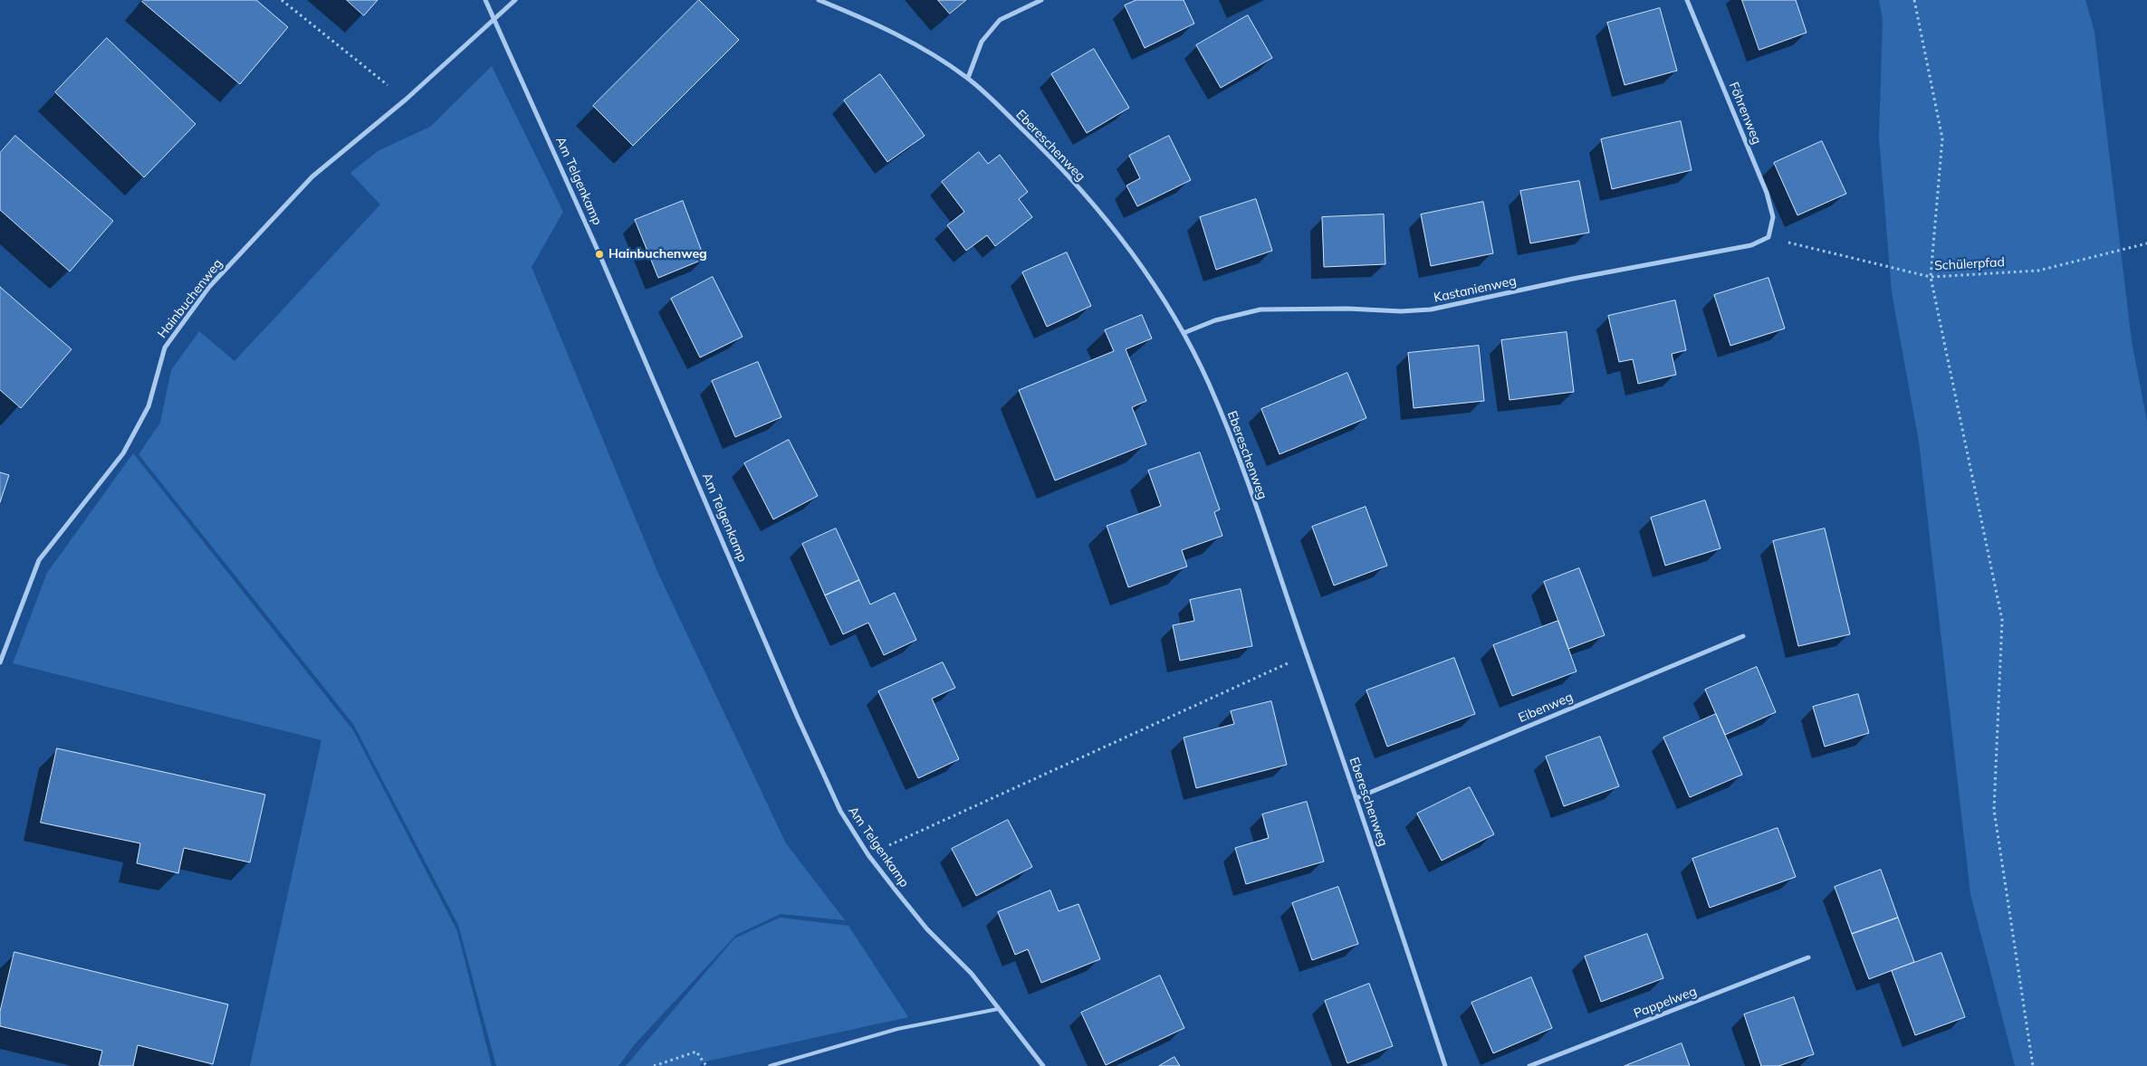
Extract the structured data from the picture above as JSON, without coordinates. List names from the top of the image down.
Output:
{
  "streets": {
    "street": [
      "Föhrenweg",
      "Ebereschenweg",
      "Am Telgenkamp",
      "Kastanienweg",
      "Hainbuchenweg",
      "Eibenweg",
      "Pappelweg"
    ],
    "path": ["Schülerpfad"]
  },
  "crossings": [
    ["Föhrenweg", "Schülerpfad"],
    ["Föhrenweg", "Kastanienweg"],
    ["Ebereschenweg", "Kastanienweg"],
    ["Ebereschenweg", "Eibenweg"],
    ["Am Telgenkamp", "Hainbuchenweg"],
    ["Schülerpfad", "Kastanienweg"]
  ],
  "places": ["Hainbuchenweg"]
}
